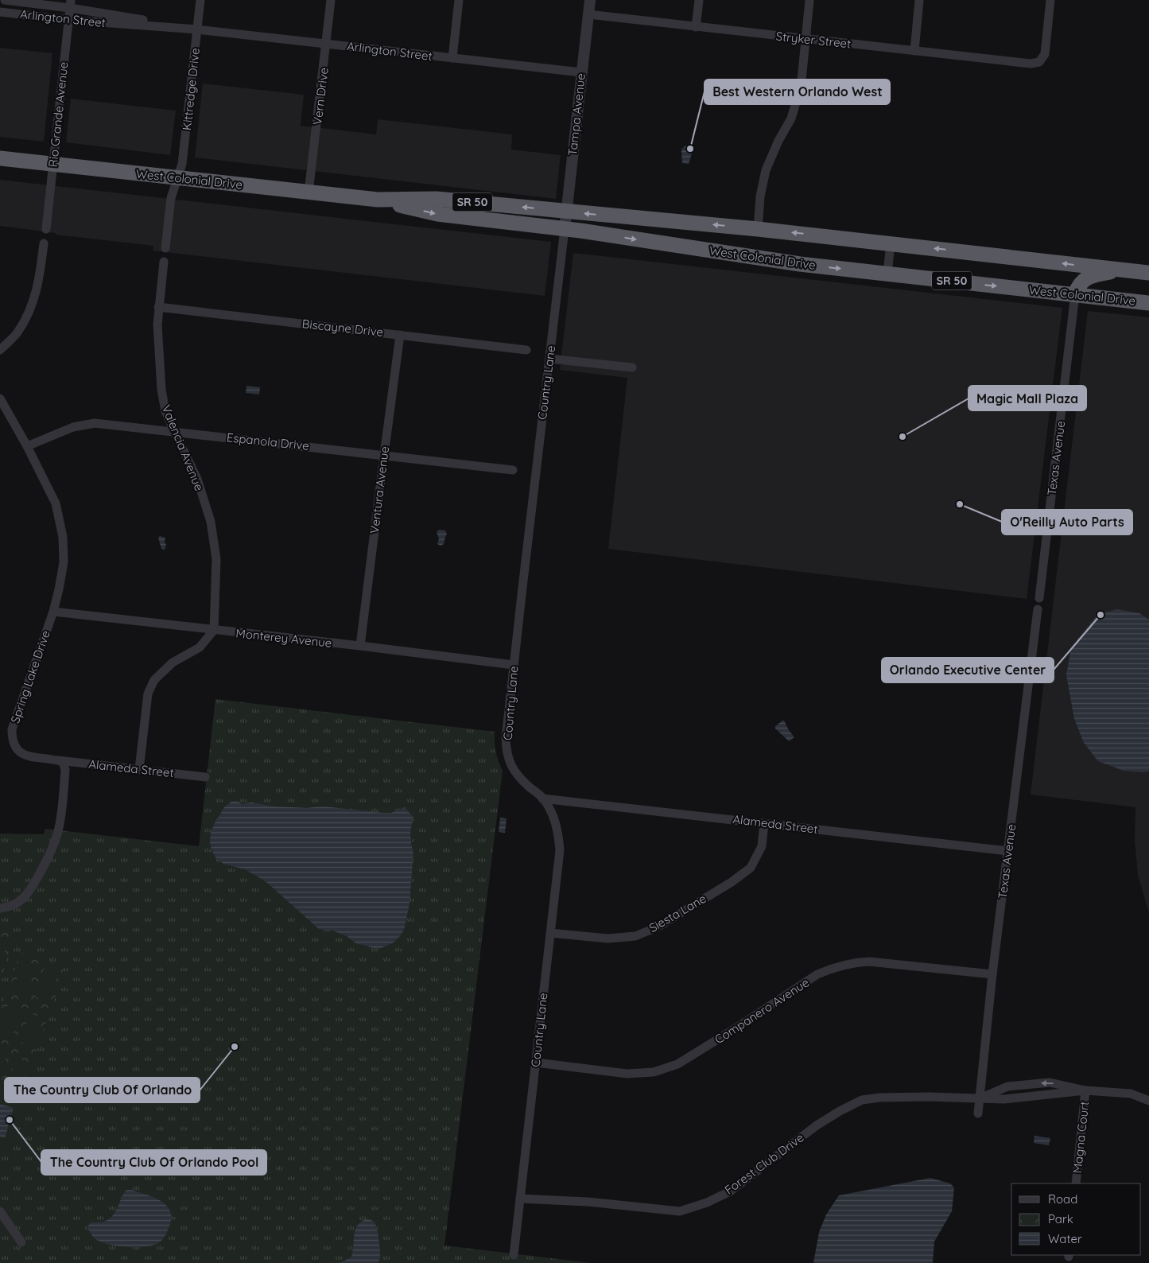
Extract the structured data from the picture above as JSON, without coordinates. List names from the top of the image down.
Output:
{
  "streets": {
    "highway": ["West Colonial Drive", "SR 50"],
    "street": [
      "Arlington Street",
      "Stryker Street",
      "Kittredge Drive",
      "Vern Drive",
      "Rio Grande Avenue",
      "Tampa Avenue",
      "Biscayne Drive",
      "Country Lane",
      "Espanola Drive",
      "Valencia Avenue",
      "Texas Avenue",
      "Ventura Avenue",
      "Monterey Avenue",
      "Spring Lake Drive",
      "Alameda Street",
      "Siesta Lane",
      "Companero Avenue",
      "Magna Court",
      "Forest Club Drive"
    ]
  },
  "crossings": [
    ["Arlington Street", "Kittredge Drive"],
    ["Arlington Street", "Vern Drive"],
    ["Arlington Street", "Rio Grande Avenue"],
    ["Arlington Street", "Tampa Avenue"],
    ["Stryker Street", "Tampa Avenue"],
    ["Kittredge Drive", "West Colonial Drive"],
    ["Vern Drive", "West Colonial Drive"],
    ["Rio Grande Avenue", "West Colonial Drive"],
    ["Tampa Avenue", "West Colonial Drive"],
    ["Tampa Avenue", "Country Lane"],
    ["West Colonial Drive", "Country Lane"],
    ["West Colonial Drive", "Texas Avenue"],
    ["Biscayne Drive", "Valencia Avenue"],
    ["Biscayne Drive", "Ventura Avenue"],
    ["Country Lane", "Monterey Avenue"],
    ["Country Lane", "Alameda Street"],
    ["Country Lane", "Siesta Lane"],
    ["Country Lane", "Companero Avenue"],
    ["Country Lane", "Forest Club Drive"],
    ["Espanola Drive", "Valencia Avenue"],
    ["Espanola Drive", "Ventura Avenue"],
    ["Espanola Drive", "Spring Lake Drive"],
    ["Valencia Avenue", "Monterey Avenue"],
    ["Texas Avenue", "Alameda Street"],
    ["Texas Avenue", "Companero Avenue"],
    ["Texas Avenue", "Forest Club Drive"],
    ["Ventura Avenue", "Monterey Avenue"],
    ["Monterey Avenue", "Spring Lake Drive"],
    ["Spring Lake Drive", "Alameda Street"],
    ["Alameda Street", "Siesta Lane"],
    ["Magna Court", "Forest Club Drive"]
  ],
  "places": [
    "Best Western Orlando West",
    "Magic Mall Plaza",
    "O'Reilly Auto Parts",
    "Orlando Executive Center",
    "The Country Club Of Orlando",
    "The Country Club Of Orlando Pool"
  ],
  "legend": ["Road", "Park", "Water"]
}
